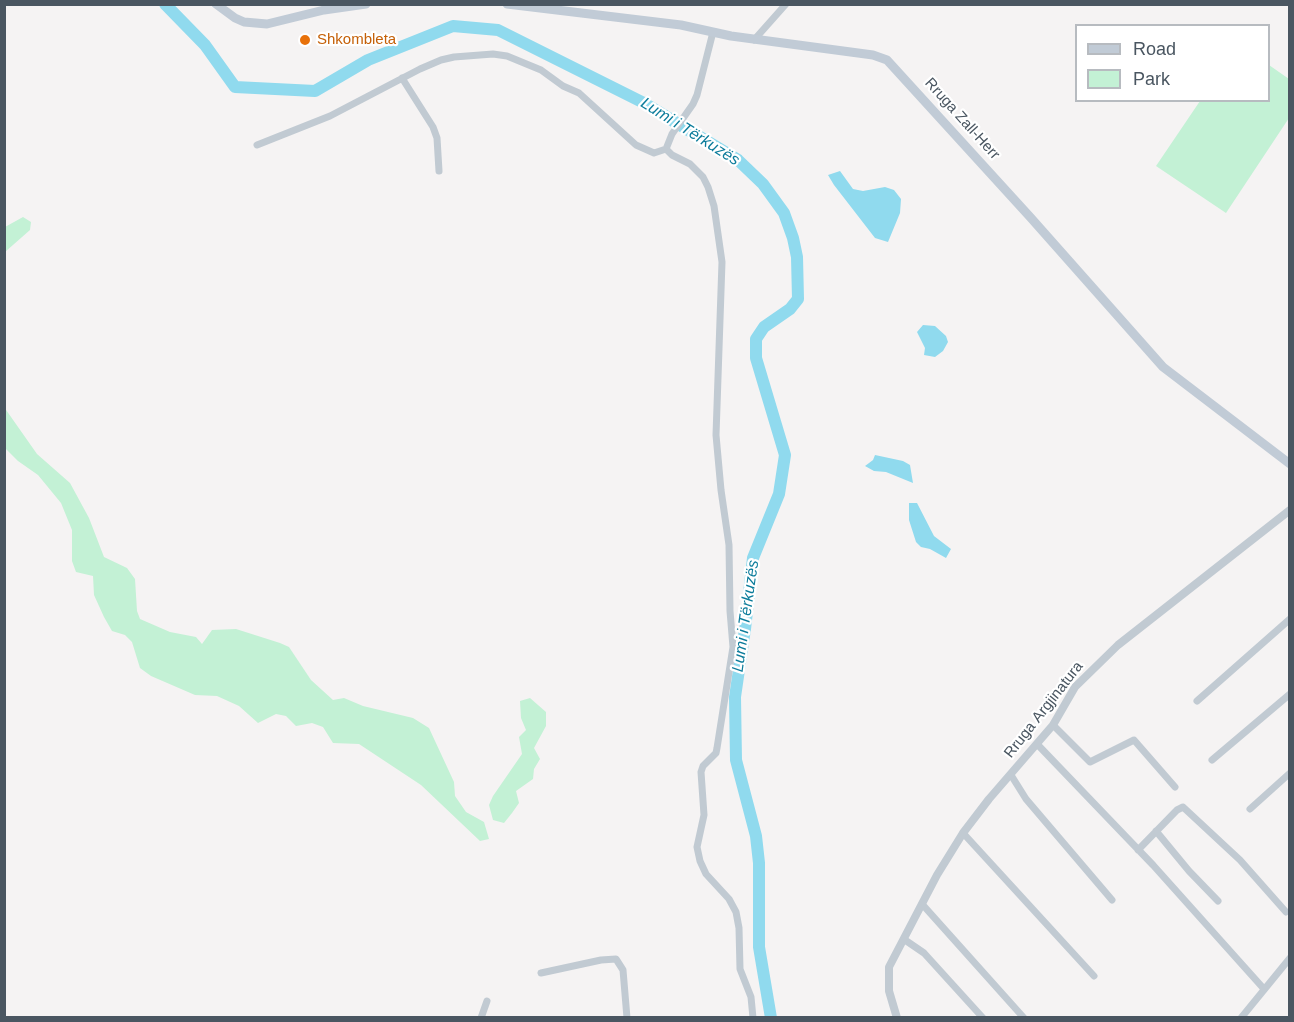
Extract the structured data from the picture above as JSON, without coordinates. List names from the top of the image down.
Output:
{
  "streets": {
    "main road": ["Rruga Zall-Herr"],
    "street": ["Rruga Argjinatura"]
  },
  "water": ["Lumi i Tërkuzës"],
  "places": ["Shkombleta"],
  "legend": ["Road", "Park"]
}
